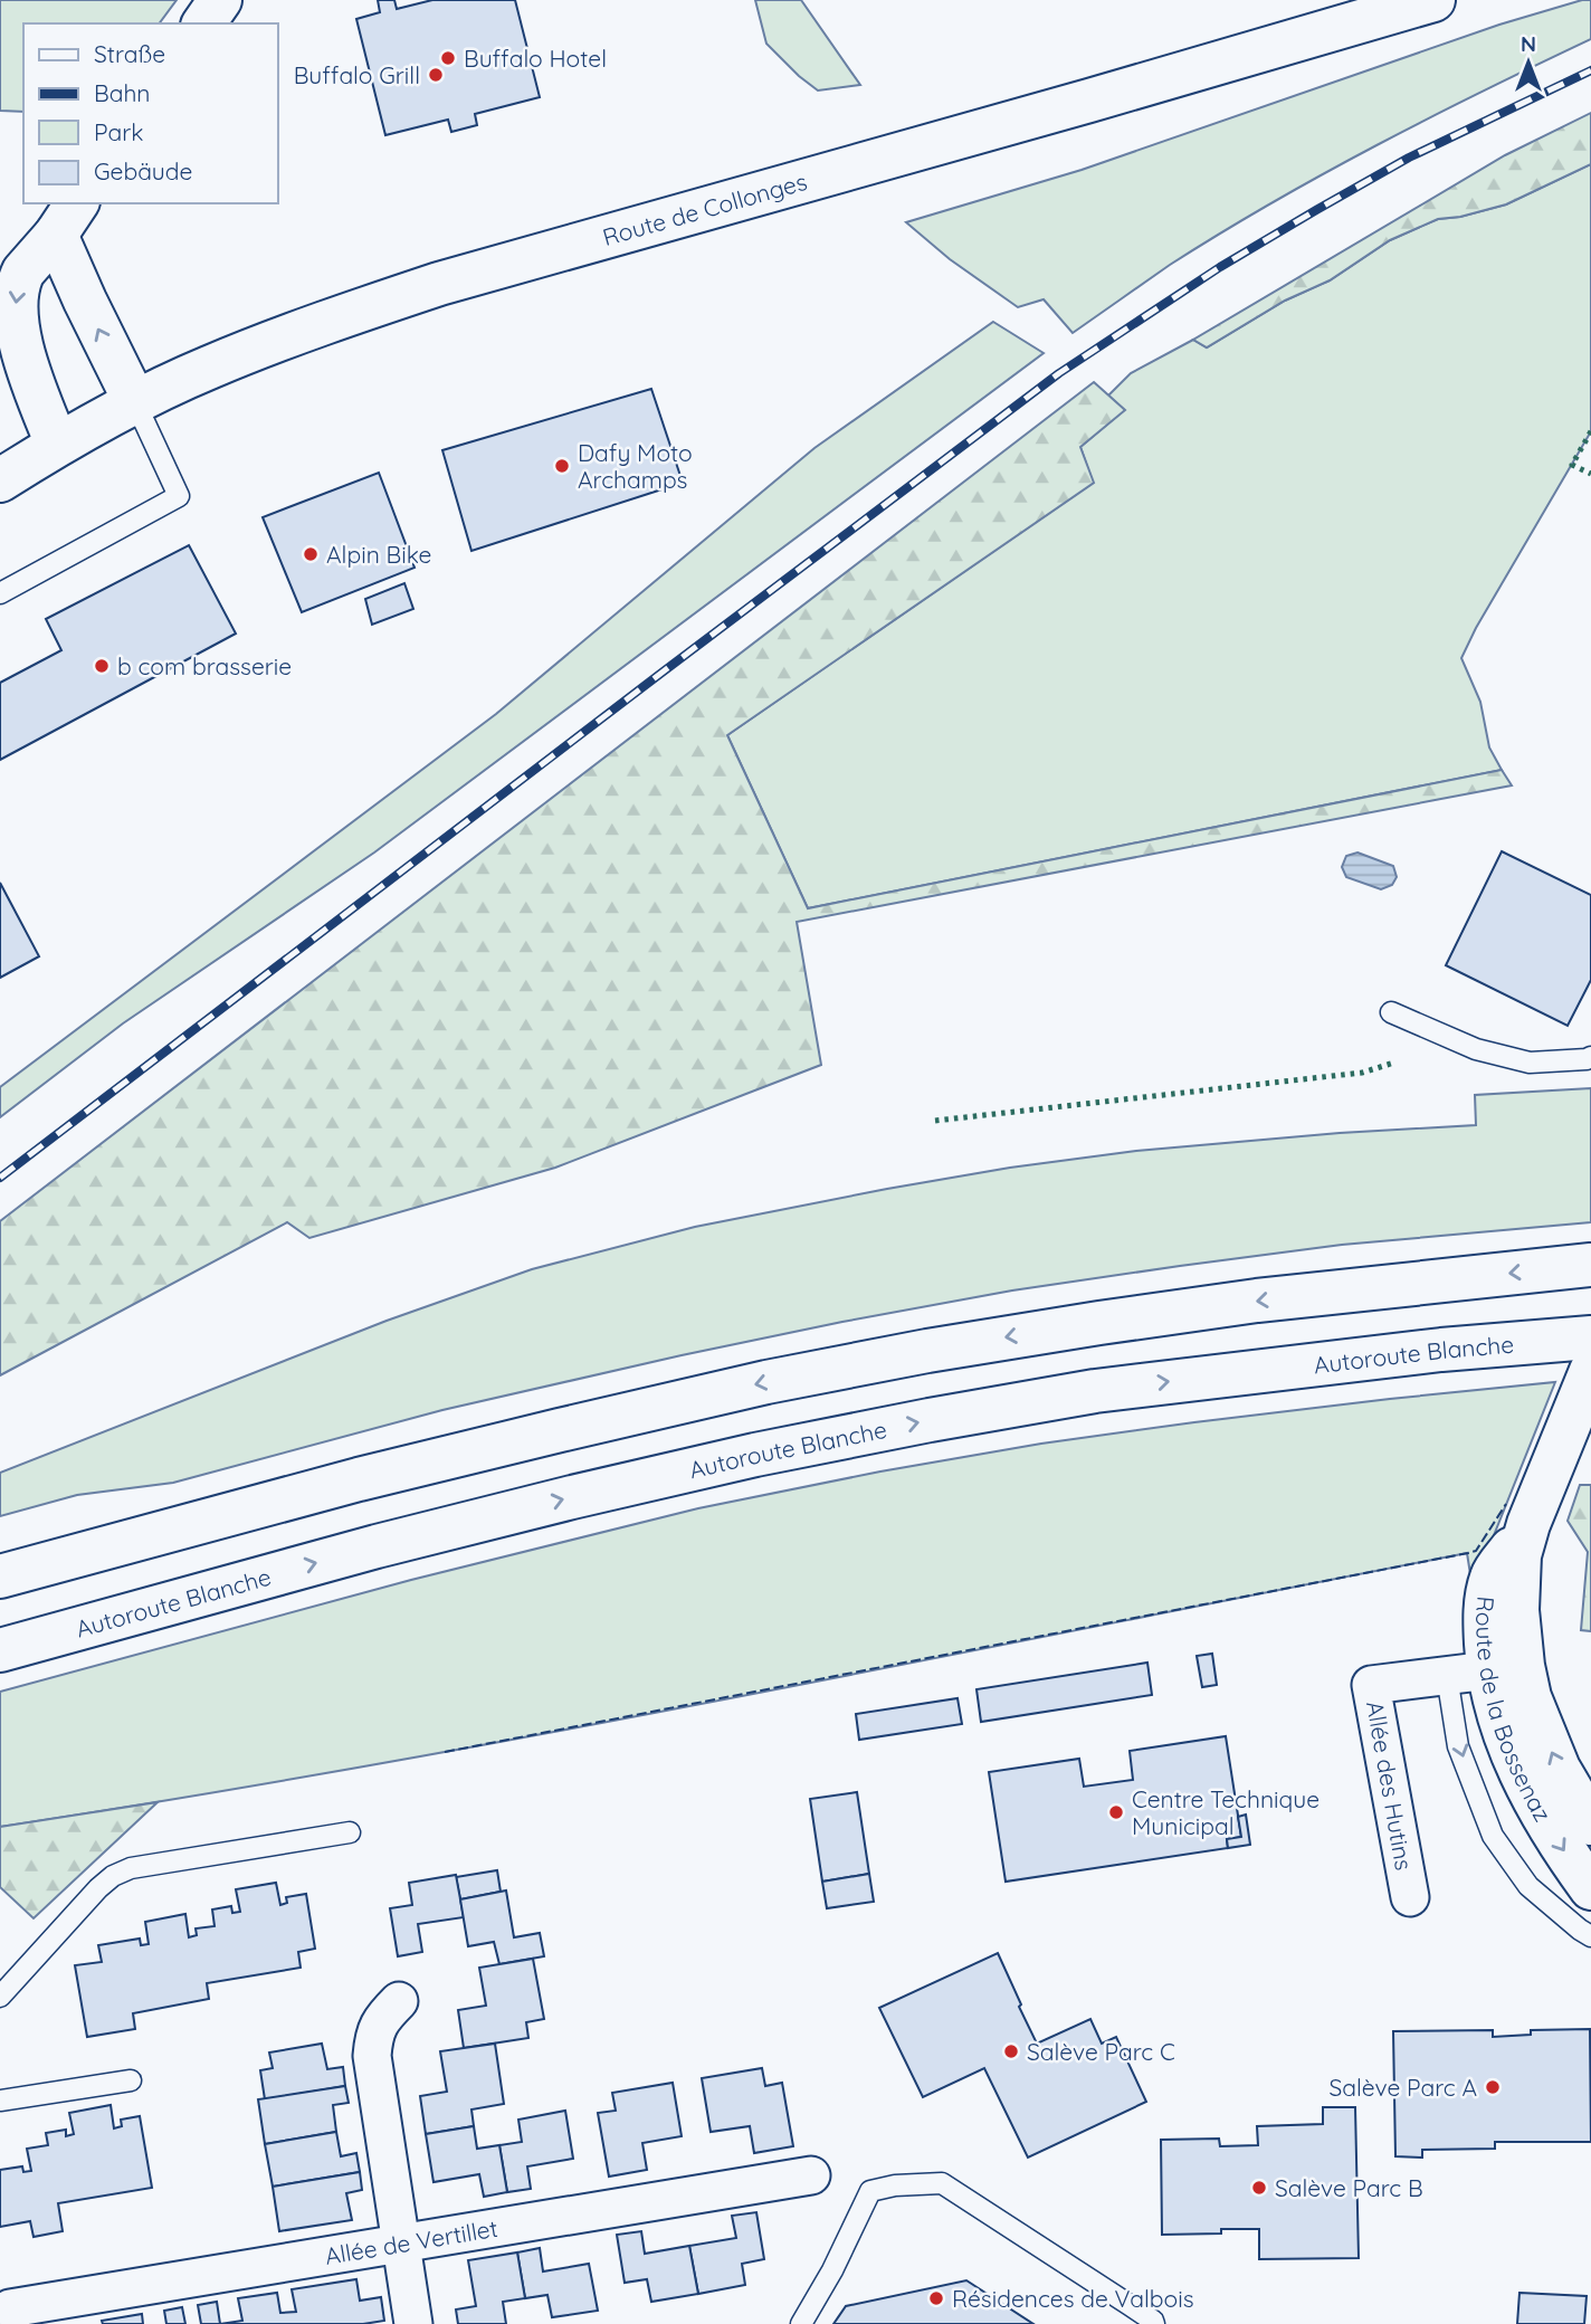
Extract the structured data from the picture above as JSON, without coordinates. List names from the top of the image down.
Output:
{
  "streets": {
    "main road": ["Route de Collonges", "Autoroute Blanche", "Route de la Bossenaz"],
    "street": ["Allée des Hutins", "Allée de Vertillet"]
  },
  "crossings": [
    ["Route de la Bossenaz", "Allée des Hutins"]
  ],
  "places": [
    "Buffalo Hotel",
    "Buffalo Grill",
    "Dafy Moto Archamps",
    "Alpin Bike",
    "b com brasserie",
    "Centre Technique Municipal",
    "Salève Parc C",
    "Salève Parc A",
    "Salève Parc B",
    "Résidences de Valbois"
  ],
  "legend": [
    "Straße",
    "Bahn",
    "Park",
    "Gebäude"
  ],
  "north": "top"
}
